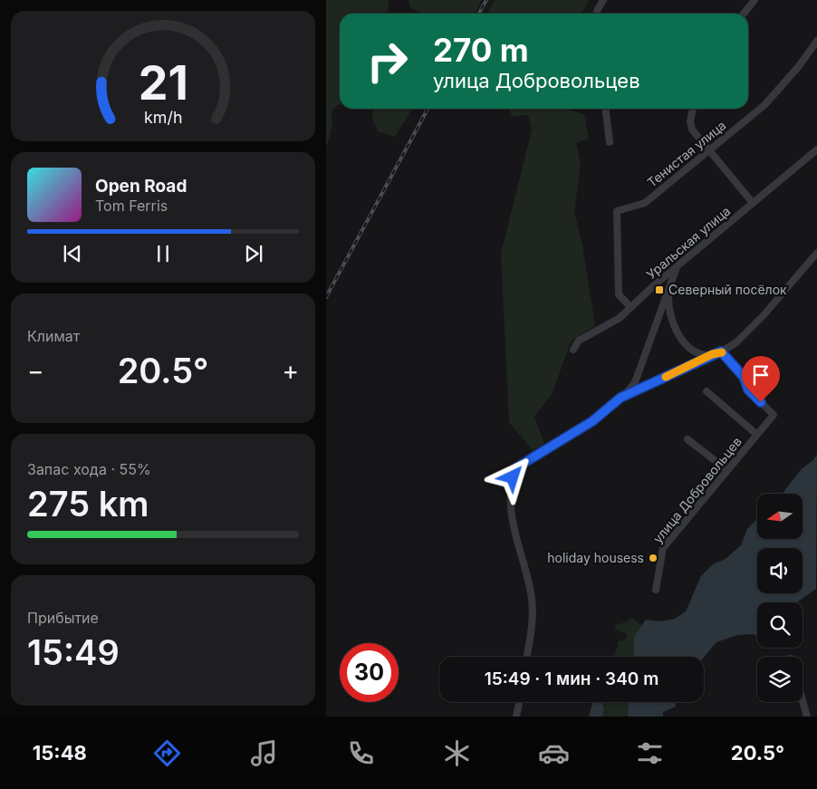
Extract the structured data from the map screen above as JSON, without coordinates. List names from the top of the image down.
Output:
{
  "streets": {
    "street": ["Тенистая улица", "Уральская улица", "улица Добровольцев"]
  },
  "crossings": [
    ["Тенистая улица", "Уральская улица"]
  ],
  "places": {
    "transit": ["Северный посёлок"],
    "other": ["holiday housess"]
  },
  "north": "left",
  "page": {
    "turn": ["270 m", "улица Добровольцев"],
    "song": ["Open Road", "Tom Ferris"],
    "tile": [
      "Климат",
      ["Запас хода · 55%", "275 km"],
      ["Прибытие", "15:49"]
    ],
    "heat": ["−", "20.5°", "+"],
    "limit": "30",
    "trip": "15:49 · 1 мин · 340 m",
    "tabs": ["15:48", "20.5°"],
    "gauge": ["21", "km/h"]
  }
}
